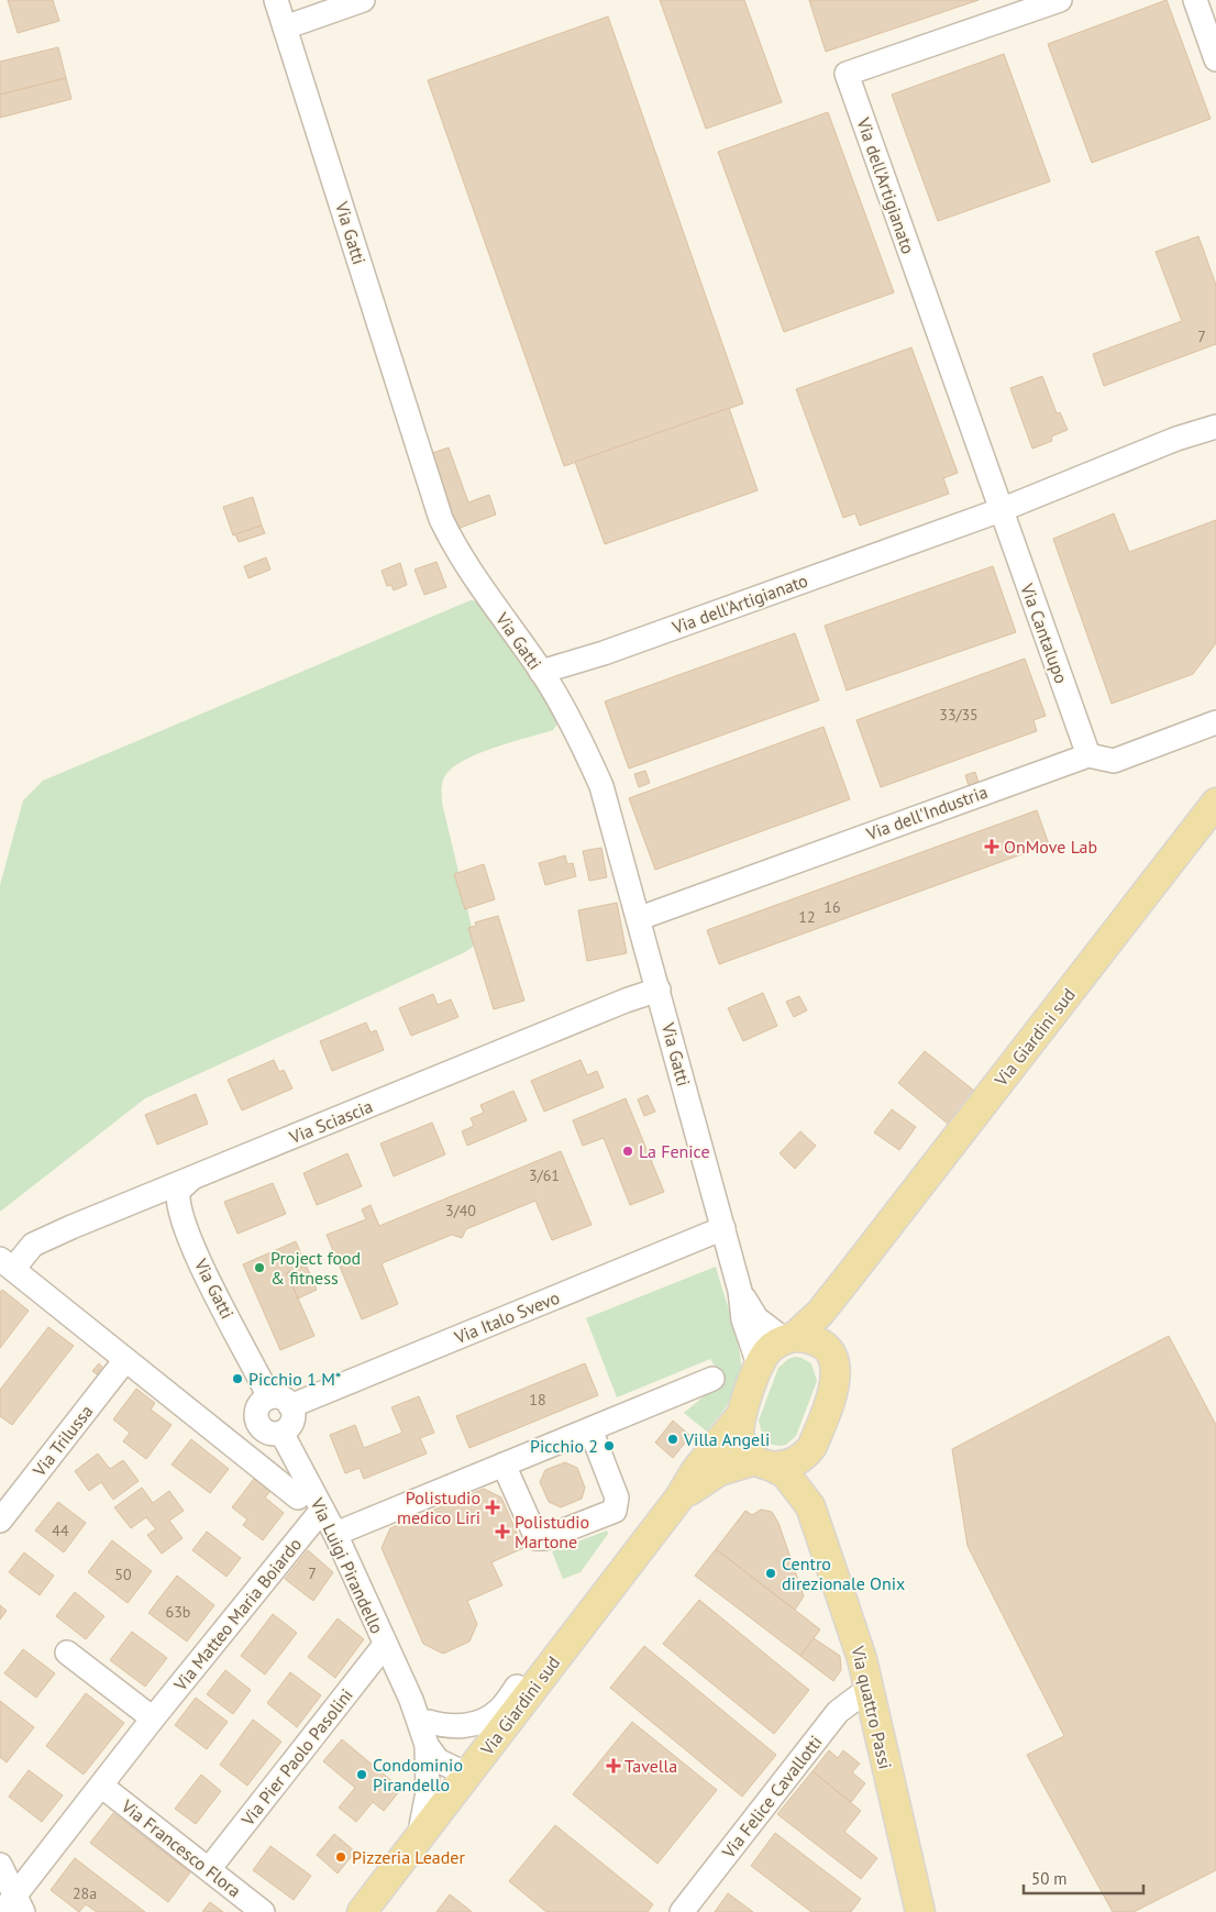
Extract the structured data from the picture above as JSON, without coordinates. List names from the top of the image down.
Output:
{
  "streets": {
    "main road": ["Via Giardini sud", "Via quattro Passi"],
    "street": [
      "Via dell'Artigianato",
      "Via Gatti",
      "Via Cantalupo",
      "Via dell'Industria",
      "Via Sciascia",
      "Via Italo Svevo",
      "Via Trilussa",
      "Via Luigi Pirandello",
      "Via Matteo Maria Boiardo",
      "Via Pier Paolo Pasolini",
      "Via Felice Cavallotti",
      "Via Francesco Flora"
    ]
  },
  "crossings": [
    ["Via dell'Artigianato", "Via Gatti"],
    ["Via dell'Artigianato", "Via Cantalupo"],
    ["Via Gatti", "Via dell'Industria"],
    ["Via Gatti", "Via Giardini sud"],
    ["Via Gatti", "Via Sciascia"],
    ["Via Gatti", "Via Italo Svevo"],
    ["Via Gatti", "Via Luigi Pirandello"],
    ["Via Gatti", "Via quattro Passi"],
    ["Via Cantalupo", "Via dell'Industria"],
    ["Via Giardini sud", "Via Luigi Pirandello"],
    ["Via Giardini sud", "Via quattro Passi"],
    ["Via Sciascia", "Via Luigi Pirandello"],
    ["Via Italo Svevo", "Via Luigi Pirandello"],
    ["Via Trilussa", "Via Luigi Pirandello"],
    ["Via Luigi Pirandello", "Via Matteo Maria Boiardo"],
    ["Via Luigi Pirandello", "Via Pier Paolo Pasolini"],
    ["Via Matteo Maria Boiardo", "Via Francesco Flora"],
    ["Via quattro Passi", "Via Felice Cavallotti"],
    ["Via Pier Paolo Pasolini", "Via Francesco Flora"]
  ],
  "places": {
    "health": [
      "OnMove Lab",
      "Polistudio medico Liri",
      "Polistudio Martone",
      "Tavella"
    ],
    "other": [
      "La Fenice",
      "Project food & fitness",
      "Picchio 1 M*",
      "Villa Angeli",
      "Picchio 2",
      "Centro direzionale Onix",
      "Condominio Pirandello",
      "Pizzeria Leader"
    ]
  },
  "house_numbers": [
    "7",
    "33/35",
    "16",
    "12",
    "3/61",
    "3/40",
    "18",
    "44",
    "7",
    "50",
    "63b",
    "28a"
  ],
  "scale_bar": "50 m"
}
